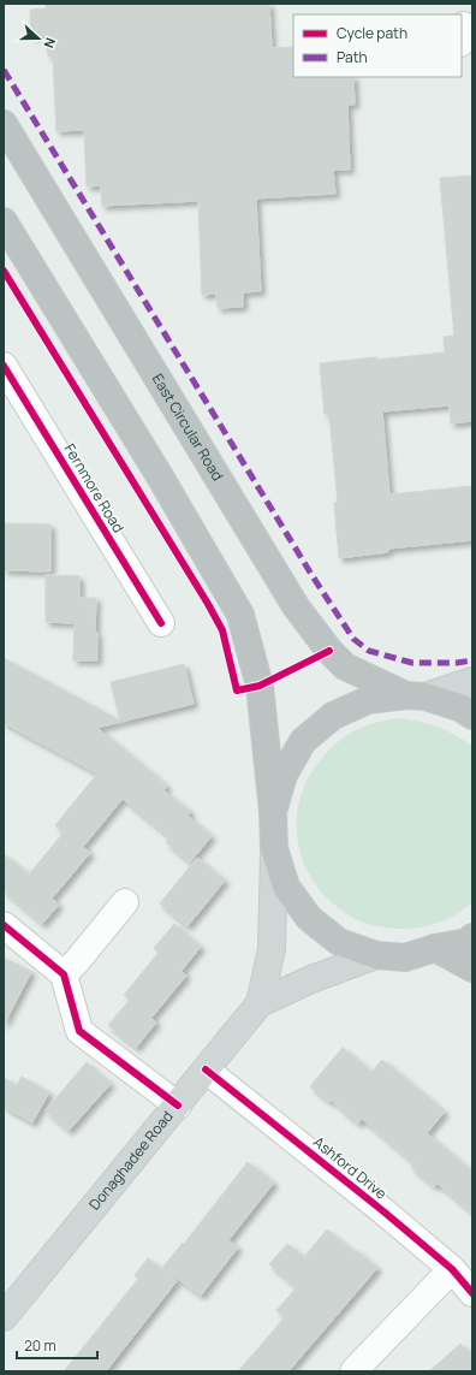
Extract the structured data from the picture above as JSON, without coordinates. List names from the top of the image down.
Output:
{
  "streets": {
    "highway": ["East Circular Road"],
    "main road": ["Donaghadee Road"],
    "street": ["Fernmore Road", "Ashford Drive"]
  },
  "crossings": [
    ["Donaghadee Road", "Ashford Drive"]
  ],
  "legend": ["Cycle path", "Path"],
  "scale_bar": "20 m",
  "north": "right"
}
